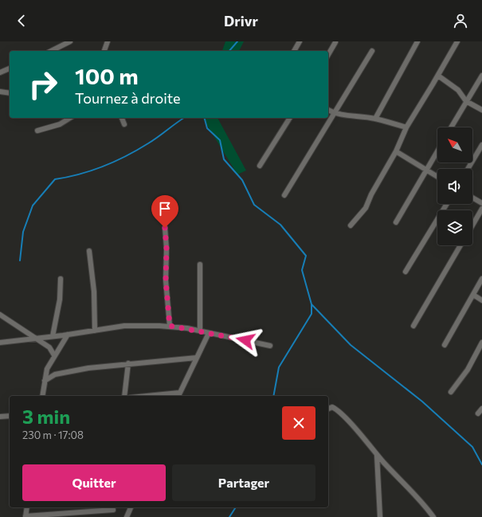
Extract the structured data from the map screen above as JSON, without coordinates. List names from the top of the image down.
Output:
{
  "north": "top left",
  "page": {
    "header": "Drivr",
    "turn": ["100 m", "Tournez à droite"],
    "heading": ["3 min", "230 m · 17:08"],
    "buttons": ["Quitter", "Partager"]
  }
}
